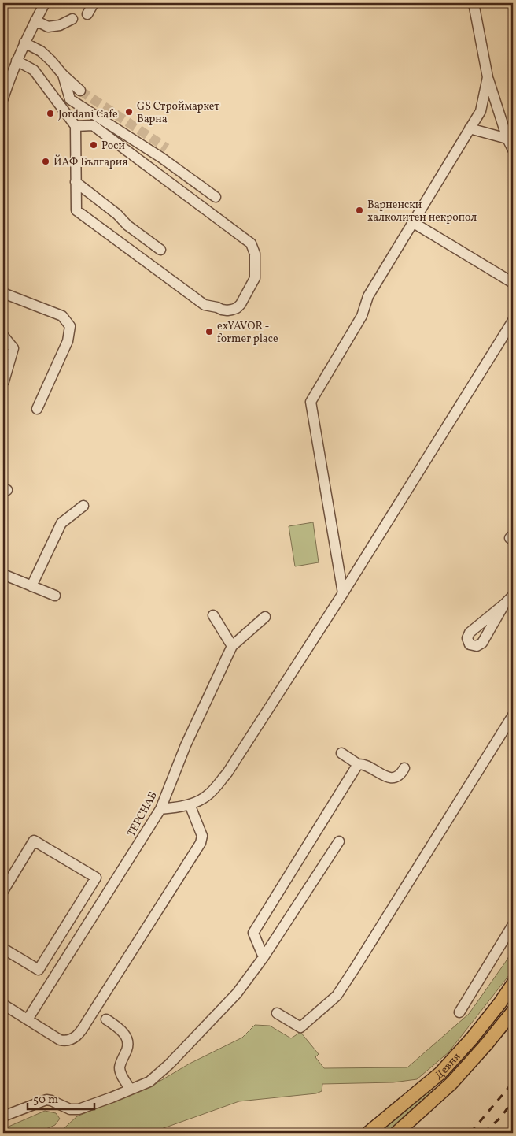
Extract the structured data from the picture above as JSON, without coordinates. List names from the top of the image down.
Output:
{
  "streets": {
    "main road": ["Девня"],
    "street": ["ТЕРСНАБ"]
  },
  "places": [
    "GS Строймаркет Варна",
    "Jordani Cafe",
    "Роси",
    "ЙАФ България",
    "Варненски халколитен некропол",
    "exYAVOR - former place"
  ],
  "scale_bar": "50 m"
}
